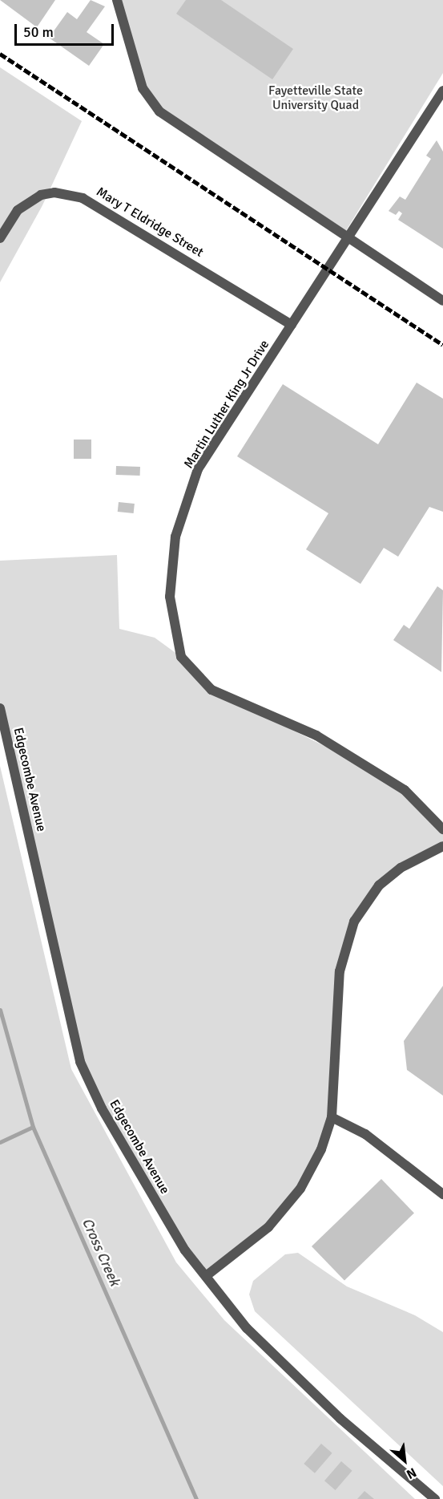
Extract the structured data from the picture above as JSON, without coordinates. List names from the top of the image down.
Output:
{
  "streets": {
    "street": ["Mary T Eldridge Street", "Martin Luther King Jr Drive", "Edgecombe Avenue"]
  },
  "crossings": [
    ["Mary T Eldridge Street", "Martin Luther King Jr Drive"]
  ],
  "water": ["Cross Creek"],
  "parks": ["Fayetteville State University Quad"],
  "scale_bar": "50 m",
  "north": "bottom right"
}
